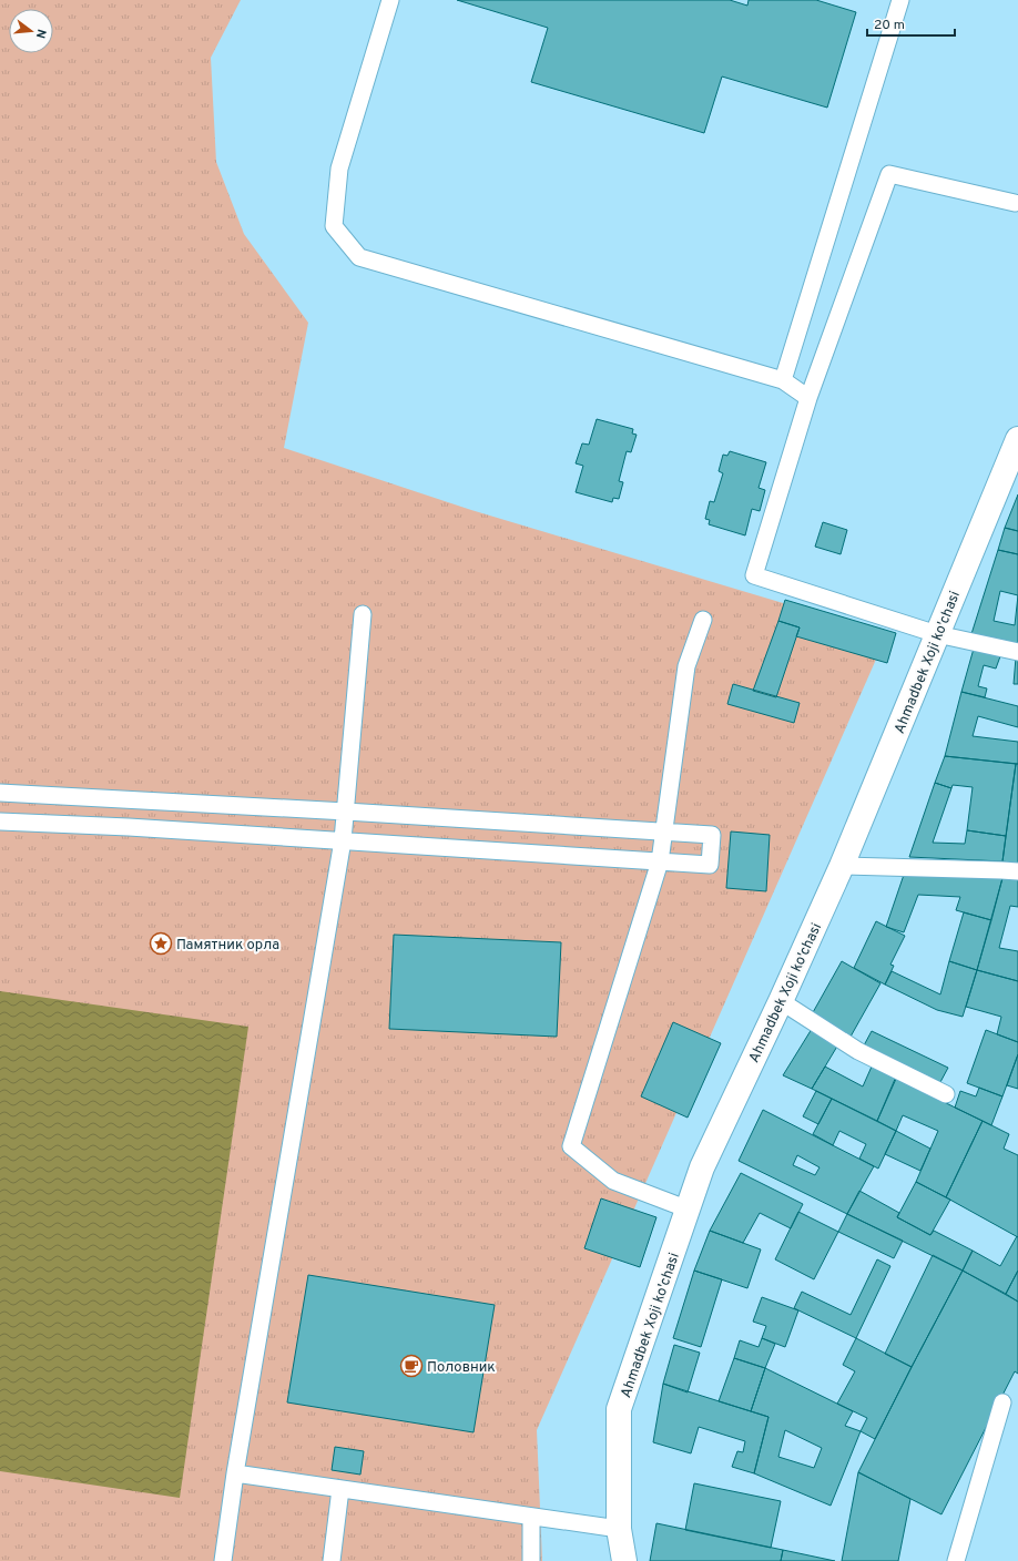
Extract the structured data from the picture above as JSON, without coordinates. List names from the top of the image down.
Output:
{
  "streets": {
    "street": ["Ahmadbek Xoji ko'chasi"]
  },
  "places": {
    "place": ["Памятник орла"],
    "cafe": ["Половник"]
  },
  "scale_bar": "20 m",
  "north": "right"
}
